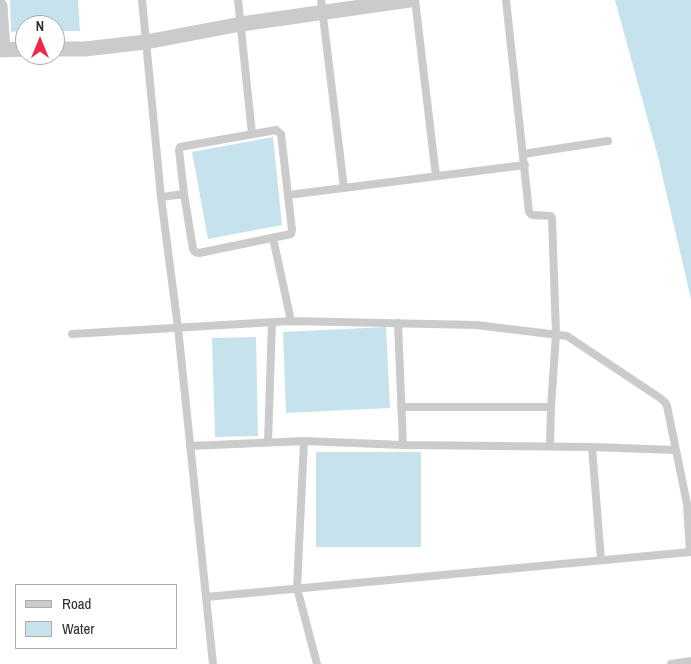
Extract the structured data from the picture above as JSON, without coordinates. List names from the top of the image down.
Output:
{
  "legend": ["Road", "Water"],
  "north": "top"
}
